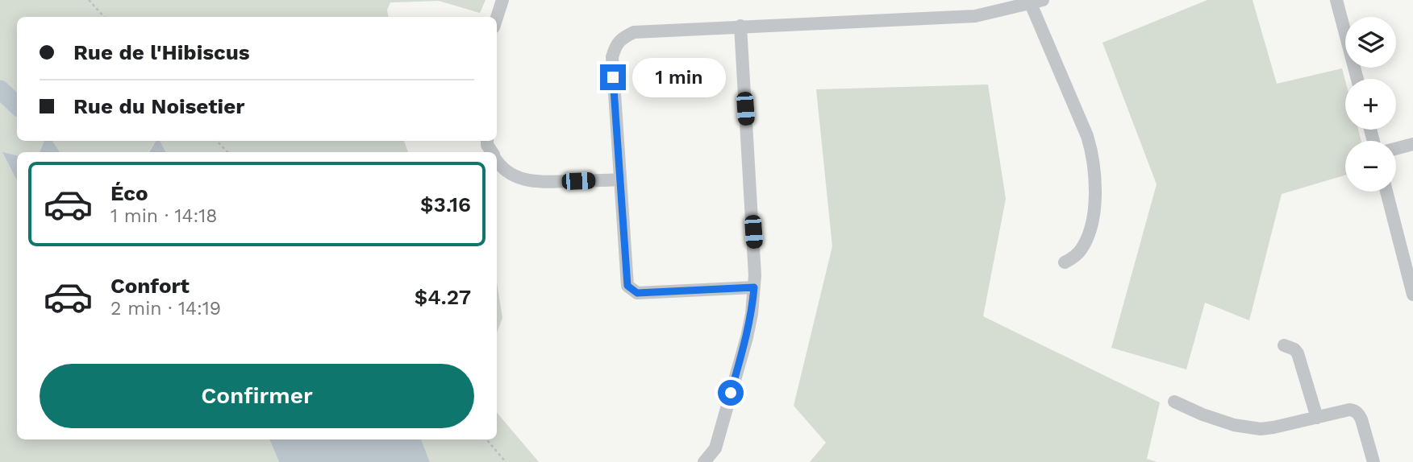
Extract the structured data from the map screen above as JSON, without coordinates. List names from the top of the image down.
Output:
{
  "page": {
    "map_buttons": ["+", "−"],
    "banner": ["Rue de l'Hibiscus", "Rue du Noisetier"],
    "bubble": "1 min",
    "list": [
      {
        "name": "Éco",
        "note": "1 min · 14:18",
        "value": "$3.16"
      },
      {
        "name": "Confort",
        "note": "2 min · 14:19",
        "value": "$4.27"
      }
    ],
    "buttons": "Confirmer"
  }
}
